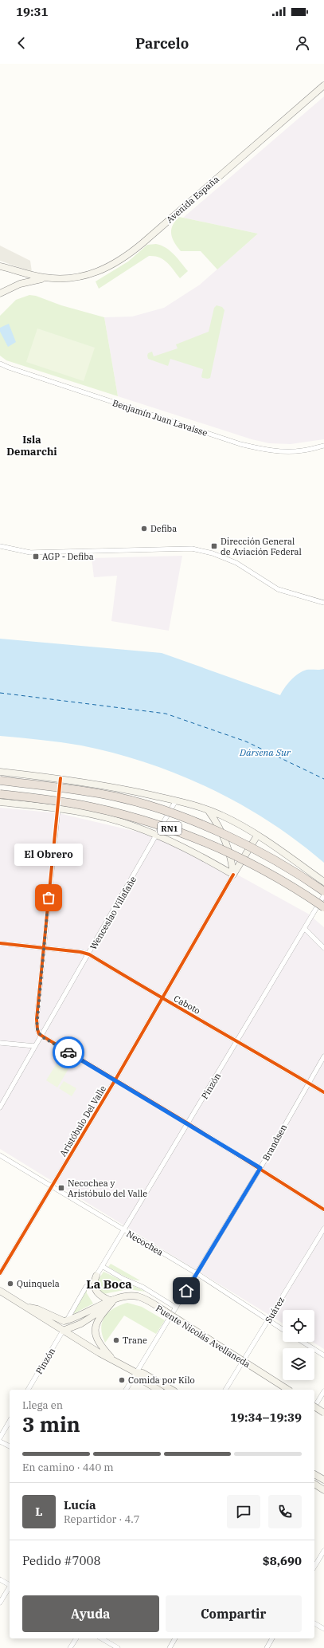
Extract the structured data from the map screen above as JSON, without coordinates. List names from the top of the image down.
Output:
{
  "streets": {
    "highway": ["RN1"],
    "main road": ["Avenida España", "Aristóbulo Del Valle", "Puente Nicolás Avellaneda"],
    "street": [
      "Benjamín Juan Lavaisse",
      "Wenceslao Villafañe",
      "Caboto",
      "Pinzón",
      "Brandsen",
      "Necochea",
      "Suárez"
    ]
  },
  "crossings": [
    ["Wenceslao Villafañe", "Caboto"],
    ["Caboto", "Pinzón"],
    ["Caboto", "Aristóbulo Del Valle"],
    ["Caboto", "Brandsen"],
    ["Pinzón", "Necochea"],
    ["Pinzón", "Puente Nicolás Avellaneda"],
    ["Aristóbulo Del Valle", "Necochea"],
    ["Brandsen", "Necochea"],
    ["Necochea", "Suárez"]
  ],
  "districts": ["Isla Demarchi", "La Boca"],
  "water": ["Dársena Sur"],
  "places": {
    "other": [
      "Defiba",
      "El Obrero",
      "Quinquela",
      "Trane",
      "Comida por Kilo"
    ],
    "transit": ["Dirección General de Aviación Federal", "AGP - Defiba", "Necochea y Aristóbulo del Valle"]
  },
  "page": {
    "status": "19:31",
    "header": "Parcelo",
    "bubble": "El Obrero",
    "heading": ["3 min", "Llega en", "19:34–19:39"],
    "panel": [
      "Lucía",
      "Repartidor · 4.7",
      "Pedido #7008",
      "$8,690"
    ],
    "bar": "En camino · 440 m",
    "round": "L",
    "buttons": ["Ayuda", "Compartir"]
  }
}
